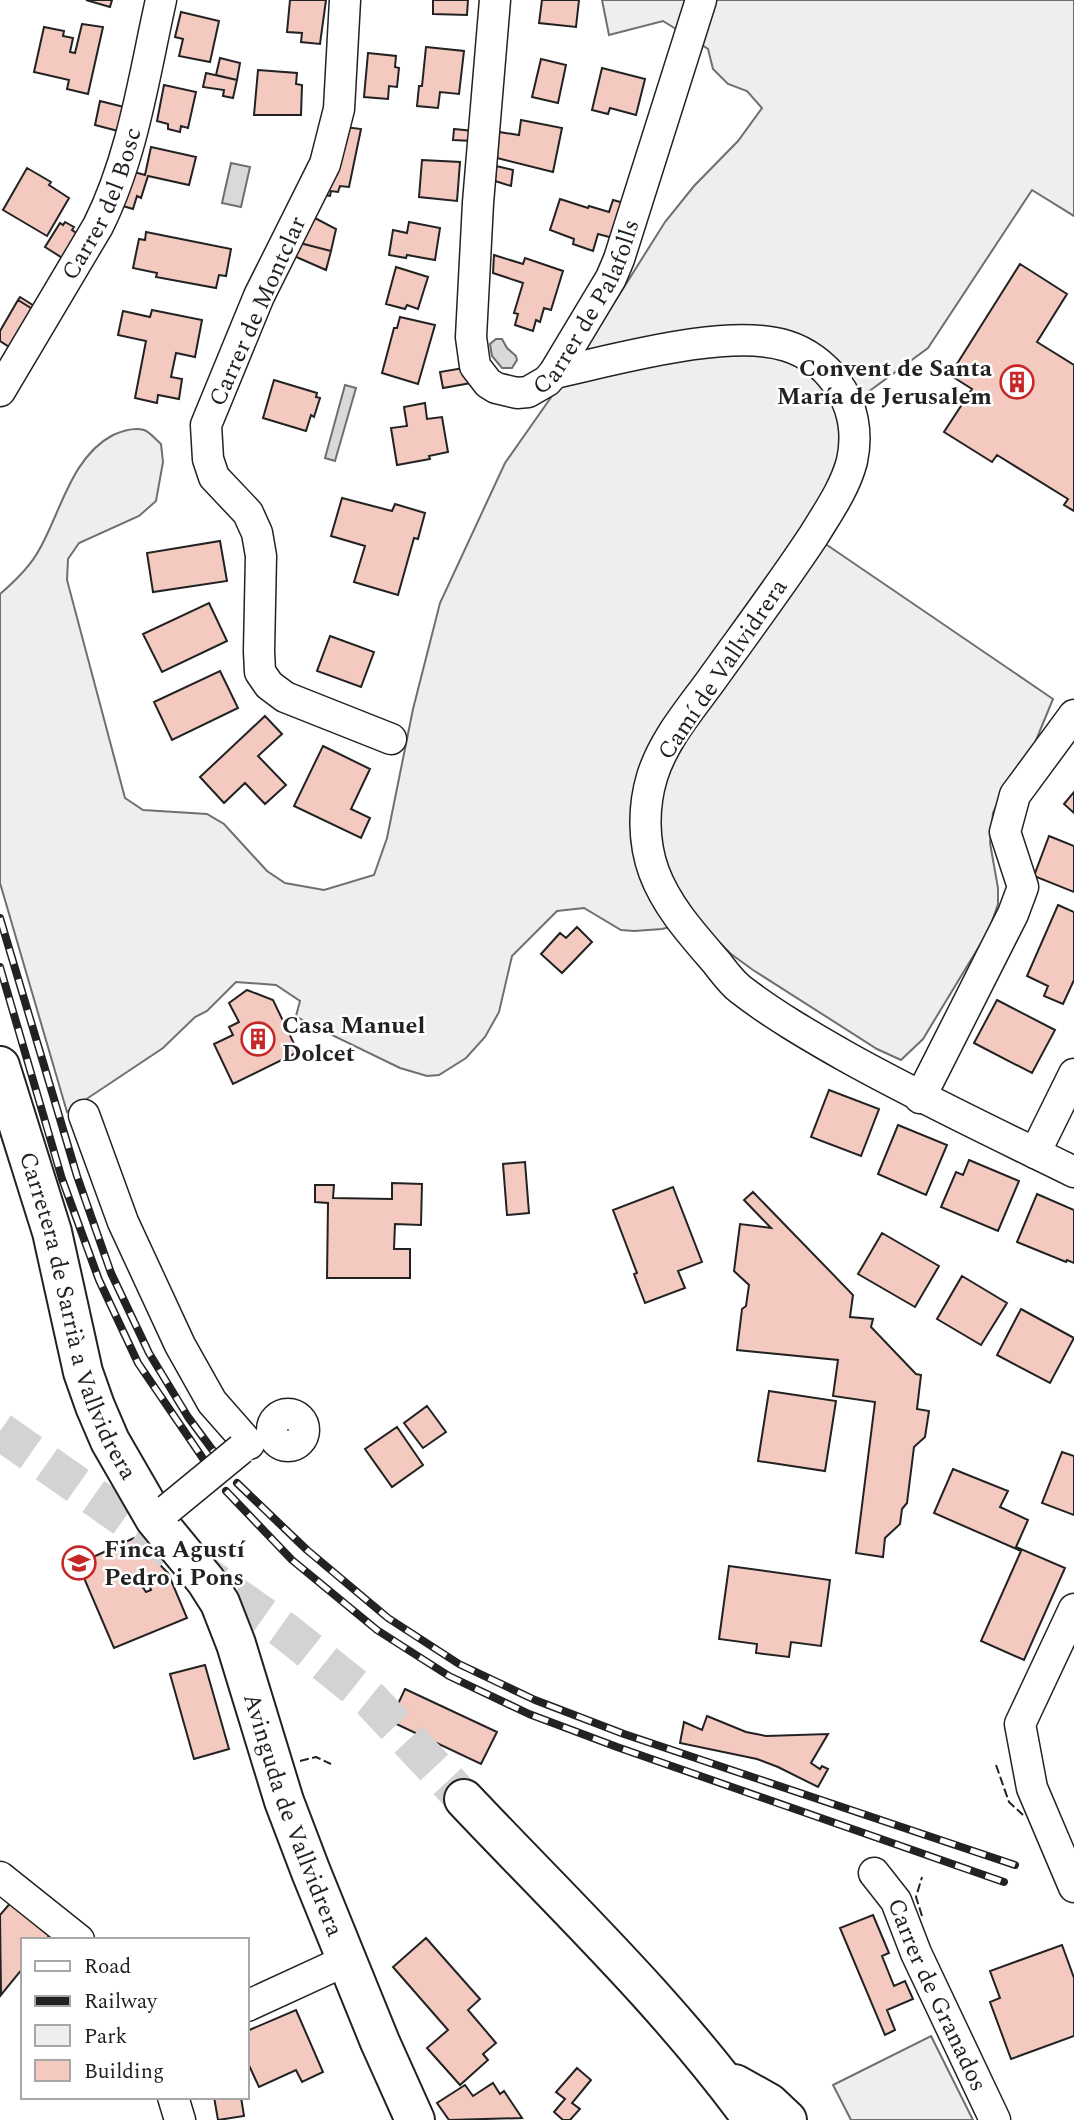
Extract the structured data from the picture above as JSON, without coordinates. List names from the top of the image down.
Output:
{
  "streets": {
    "main road": ["Carretera de Sarrià a Vallvidrera", "Avinguda de Vallvidrera"],
    "street": [
      "Carrer del Bosc",
      "Carrer de Palafolls",
      "Carrer de Montclar",
      "Camí de Vallvidrera",
      "Carrer de Granados"
    ]
  },
  "crossings": [
    ["Carrer de Palafolls", "Camí de Vallvidrera"],
    ["Carretera de Sarrià a Vallvidrera", "Avinguda de Vallvidrera"]
  ],
  "places": {
    "building": ["Convent de Santa María de Jerusalem", "Casa Manuel Dolcet"],
    "school or university": ["Finca Agustí Pedro i Pons"]
  },
  "legend": [
    "Road",
    "Railway",
    "Park",
    "Building"
  ]
}
